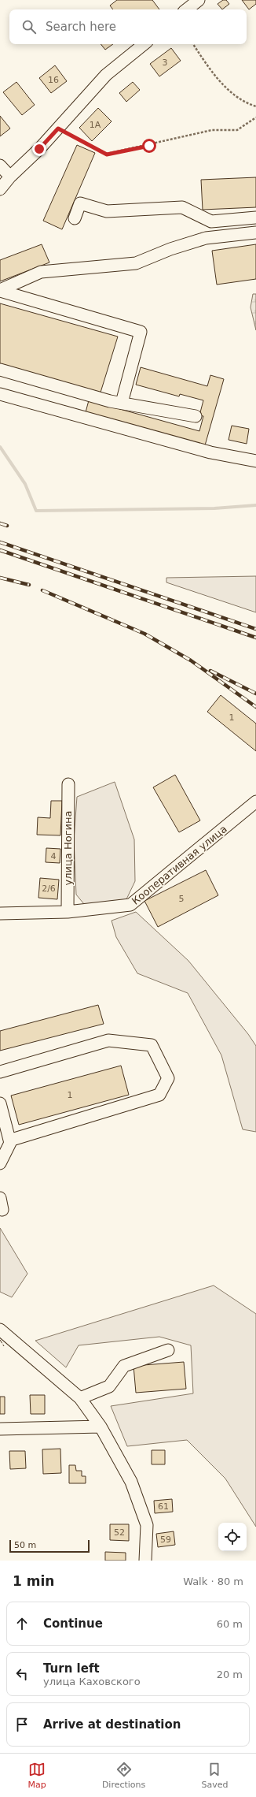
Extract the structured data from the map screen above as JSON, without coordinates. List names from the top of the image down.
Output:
{
  "streets": {
    "street": ["улица Ногина", "Кооперативная улица"]
  },
  "crossings": [
    ["улица Ногина", "Кооперативная улица"]
  ],
  "house_numbers": [
    "3",
    "16",
    "1А",
    "1",
    "4",
    "2/6",
    "5",
    "1",
    "61",
    "52",
    "59"
  ],
  "scale_bar": "50 m",
  "page": {
    "search": "Search here",
    "scale": "50 m",
    "heading": ["1 min", "Walk · 80 m"],
    "list": [
      ["Continue", "60 m"],
      ["Turn left", "улица Каховского", "20 m"],
      "Arrive at destination"
    ],
    "nav": ["Map", "Directions", "Saved"]
  }
}
